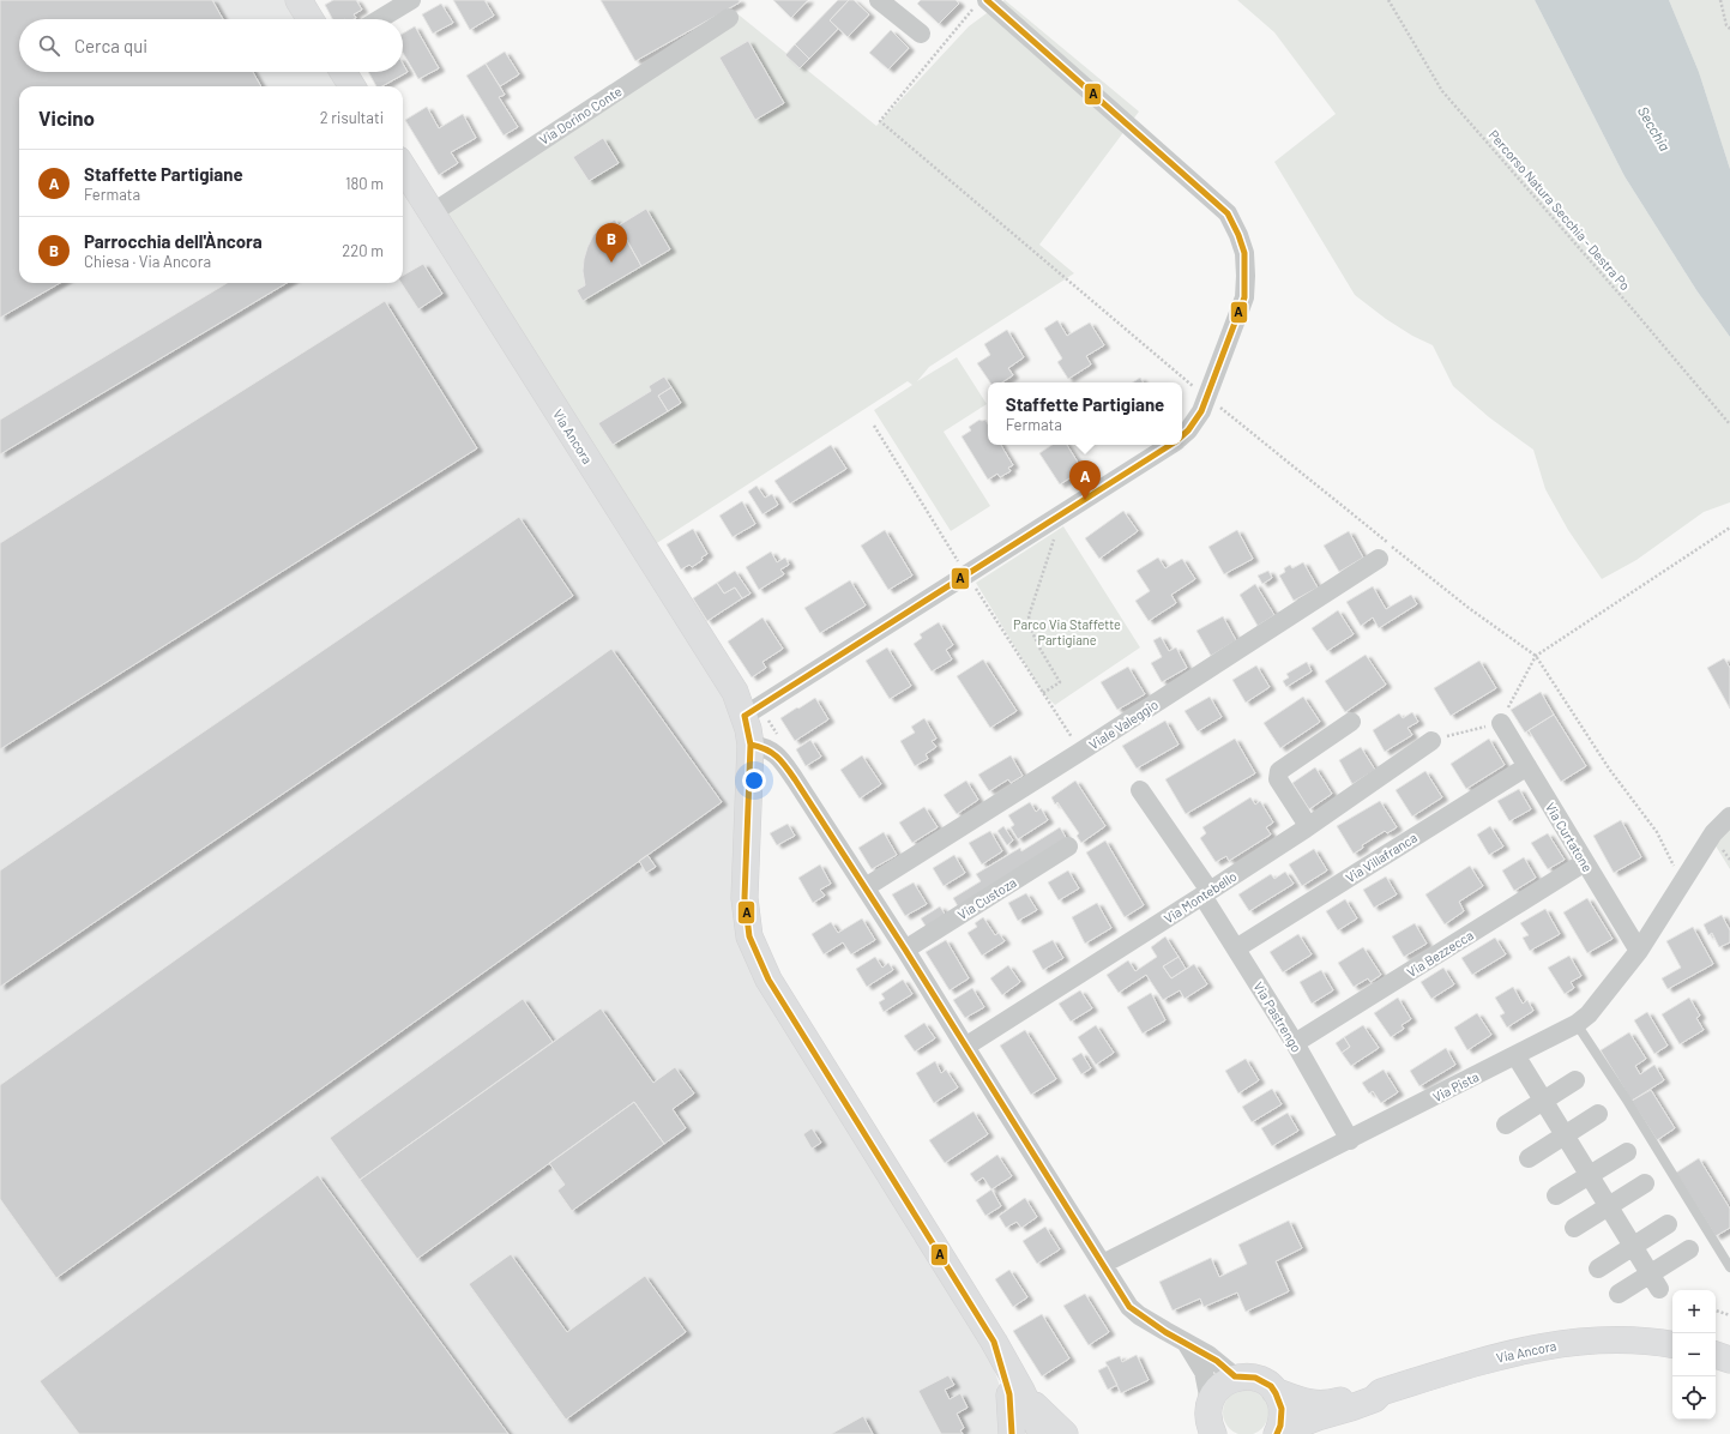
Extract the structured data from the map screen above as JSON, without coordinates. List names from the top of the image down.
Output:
{
  "streets": {
    "main road": ["Via Ancora"],
    "street": [
      "Via Dorino Conte",
      "Viale Valeggio",
      "Via Curtatone",
      "Via Villafranca",
      "Via Montebello",
      "Via Custoza",
      "Via Bezzecca",
      "Via Pastrengo",
      "Via Pista"
    ],
    "path": ["Percorso Natura Secchia - Destra Po"]
  },
  "crossings": [
    ["Via Dorino Conte", "Via Ancora"],
    ["Via Curtatone", "Via Villafranca"],
    ["Via Curtatone", "Via Bezzecca"],
    ["Via Curtatone", "Via Pista"],
    ["Via Villafranca", "Via Pastrengo"],
    ["Via Montebello", "Via Pastrengo"],
    ["Via Bezzecca", "Via Pastrengo"],
    ["Via Pastrengo", "Via Pista"]
  ],
  "water": ["Secchia"],
  "parks": ["Parco Via Staffette Partigiane"],
  "lines": ["transit line A"],
  "page": {
    "search": "Cerca qui",
    "heading": ["Vicino", "2 risultati"],
    "list": [
      {
        "mark": "A",
        "name": "Staffette Partigiane",
        "note": "Fermata",
        "value": "180 m"
      },
      {
        "mark": "B",
        "name": "Parrocchia dell'Àncora",
        "note": "Chiesa · Via Ancora",
        "value": "220 m"
      }
    ],
    "pins": ["B", "A"],
    "popup": ["Staffette Partigiane", "Fermata"],
    "map_buttons": ["+", "−"]
  }
}
